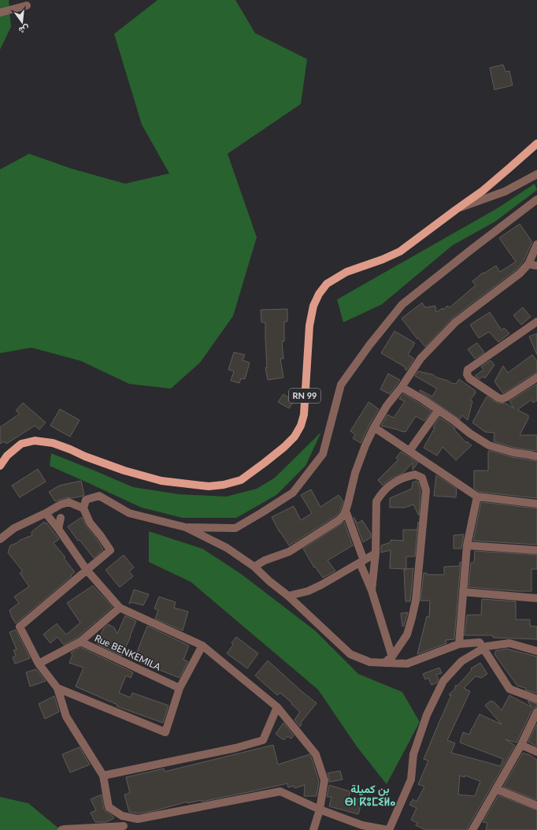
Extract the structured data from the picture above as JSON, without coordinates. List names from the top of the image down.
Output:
{
  "streets": {
    "main road": ["RN 99"],
    "street": ["Rue BENKEMILA"]
  },
  "districts": ["بن كميلة ⴱⵏ ⴽⵓⵎⵉⵍⴰ"],
  "north": "bottom"
}
